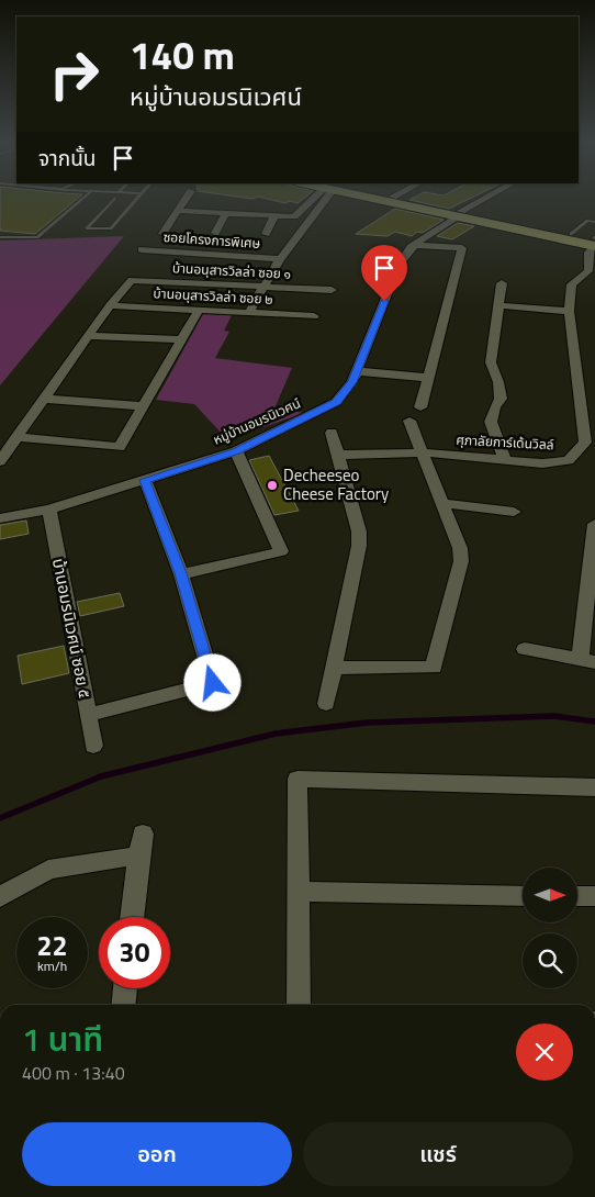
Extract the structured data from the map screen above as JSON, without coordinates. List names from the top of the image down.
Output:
{
  "streets": {
    "street": [
      "ซอยโครงการพิเศษ",
      "บ้านอนุสารวิลล่า ซอย ๑",
      "บ้านอนุสารวิลล่า ซอย ๒",
      "หมู่บ้านอมรนิเวศน์",
      "ศุภาลัยการ์เด้นวิลล์",
      "บ้านอมรนิเวศน์ ซอย ๕"
    ]
  },
  "crossings": [
    ["บ้านอนุสารวิลล่า ซอย ๑", "บ้านอนุสารวิลล่า ซอย ๒"],
    ["หมู่บ้านอมรนิเวศน์", "บ้านอมรนิเวศน์ ซอย ๕"]
  ],
  "places": ["Decheeseo Cheese Factory"],
  "north": "right",
  "page": {
    "turn": ["140 m", "หมู่บ้านอมรนิเวศน์"],
    "then": "จากนั้น",
    "speed": "22 km/h",
    "limit": "30",
    "heading": ["1 นาที", "400 m · 13:40"],
    "buttons": ["ออก", "แชร์"]
  }
}
